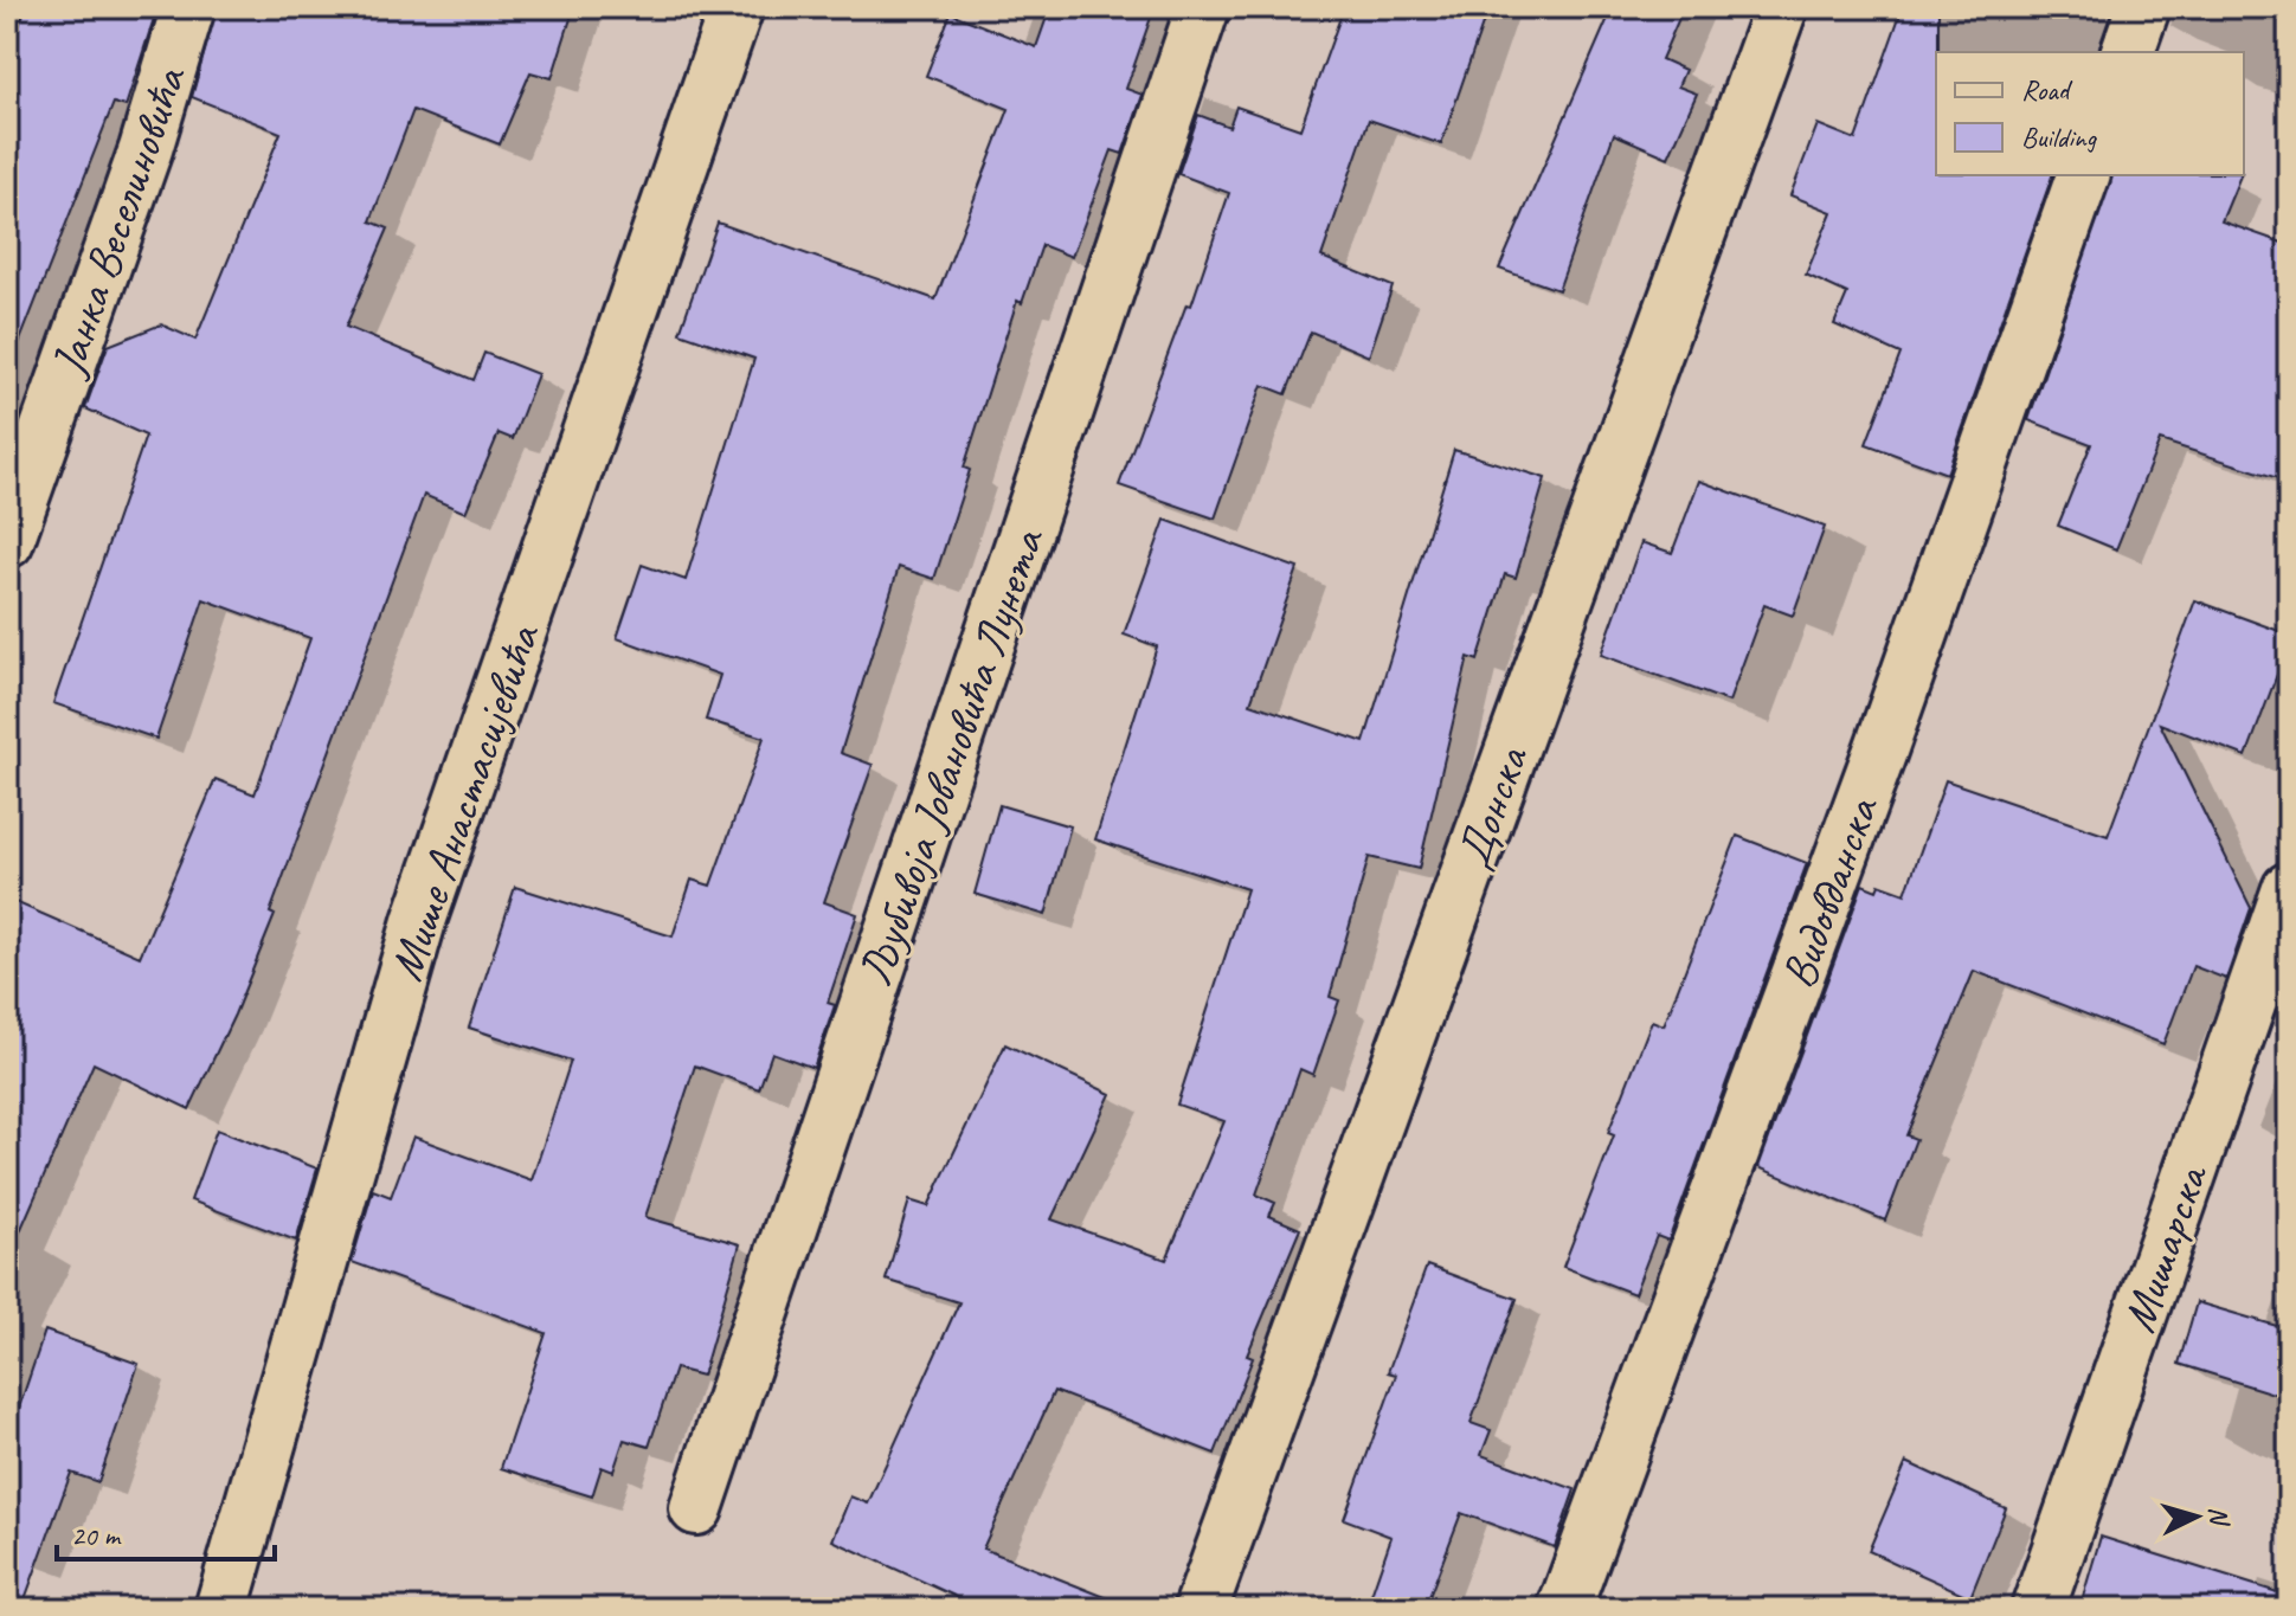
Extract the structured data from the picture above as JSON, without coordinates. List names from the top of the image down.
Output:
{
  "streets": {
    "street": [
      "Јанка Веселиновића",
      "Љубивоја Јовановића Лунета",
      "Мише Анастасијевића",
      "Донска",
      "Видовданска",
      "Мишарска"
    ]
  },
  "legend": ["Road", "Building"],
  "scale_bar": "20 m",
  "north": "right"
}
